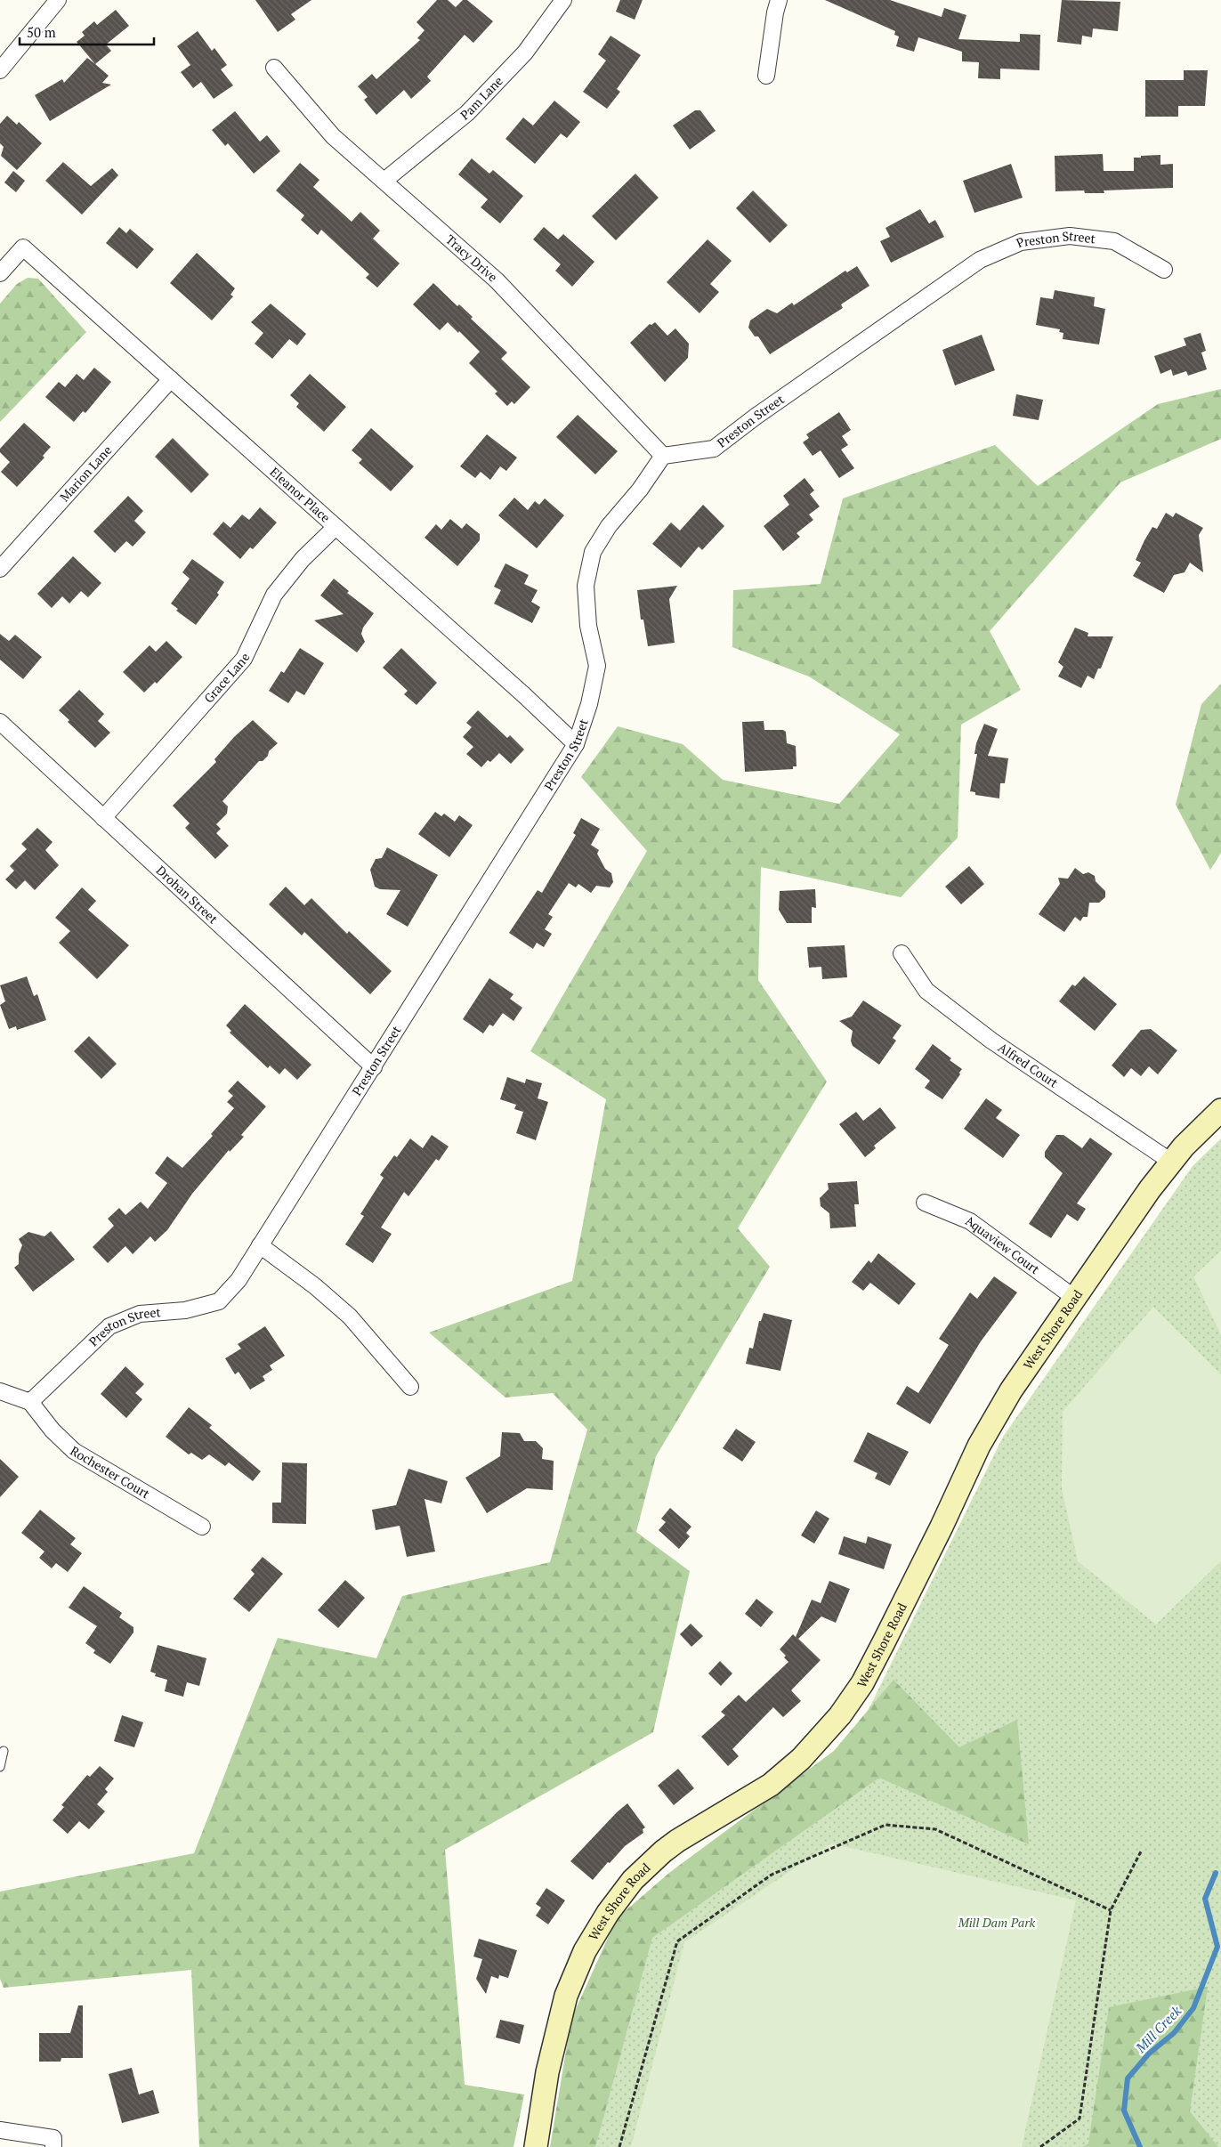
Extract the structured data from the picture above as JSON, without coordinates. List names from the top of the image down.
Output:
{
  "streets": {
    "street": [
      "Pam Lane",
      "Preston Street",
      "Tracy Drive",
      "Marion Lane",
      "Eleanor Place",
      "Grace Lane",
      "Drohan Street",
      "Alfred Court",
      "Aquaview Court",
      "West Shore Road",
      "Rochester Court"
    ]
  },
  "crossings": [
    ["Pam Lane", "Tracy Drive"],
    ["Preston Street", "Tracy Drive"],
    ["Preston Street", "Eleanor Place"],
    ["Preston Street", "Drohan Street"],
    ["Preston Street", "Rochester Court"],
    ["Marion Lane", "Eleanor Place"],
    ["Eleanor Place", "Grace Lane"],
    ["Grace Lane", "Drohan Street"],
    ["Alfred Court", "West Shore Road"],
    ["Aquaview Court", "West Shore Road"]
  ],
  "water": ["Mill Creek"],
  "parks": ["Mill Dam Park"],
  "scale_bar": "50 m"
}
